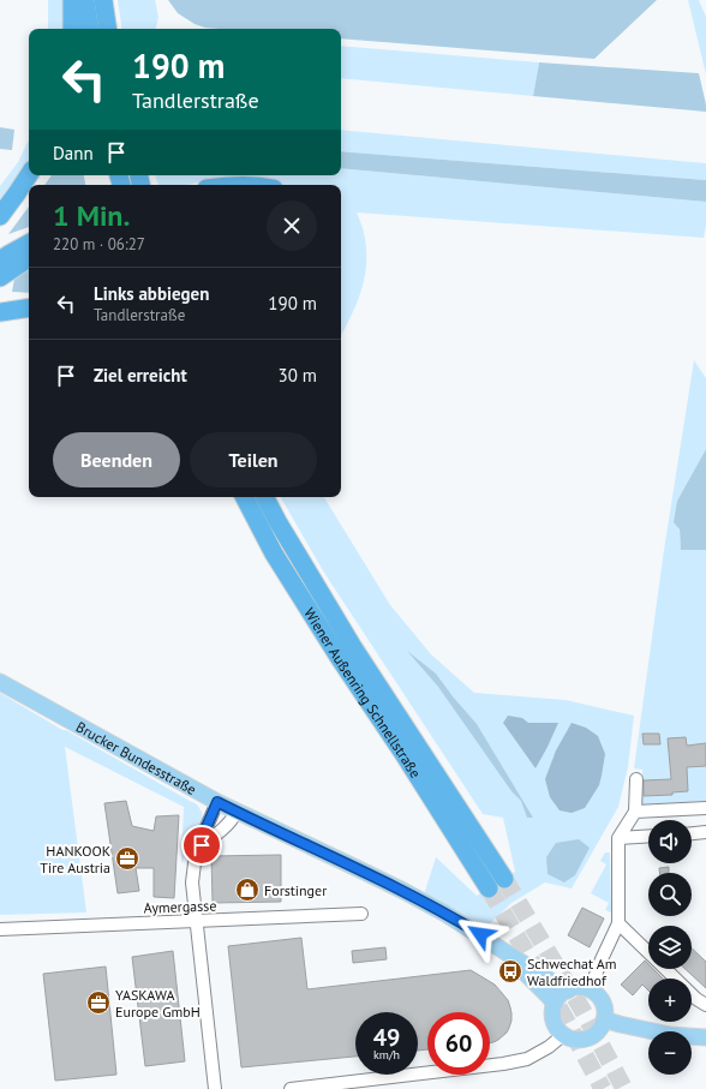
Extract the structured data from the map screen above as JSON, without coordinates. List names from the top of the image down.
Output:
{
  "streets": {
    "highway": ["Wiener Außenring Schnellstraße"],
    "main road": ["Brucker Bundesstraße"],
    "street": ["Aymergasse"]
  },
  "places": {
    "office": ["HANKOOK Tire Austria", "YASKAWA Europe GmbH"],
    "shop": ["Forstinger"],
    "bus stop": ["Schwechat Am Waldfriedhof"]
  },
  "page": {
    "turn": ["190 m", "Tandlerstraße"],
    "then": "Dann",
    "heading": ["1 Min.", "220 m · 06:27"],
    "list": [
      {
        "name": "Links abbiegen",
        "note": "Tandlerstraße",
        "value": "190 m"
      },
      {
        "name": "Ziel erreicht",
        "value": "30 m"
      }
    ],
    "buttons": ["Beenden", "Teilen"],
    "map_buttons": ["+", "−"],
    "speed": "49 km/h",
    "limit": "60"
  }
}
